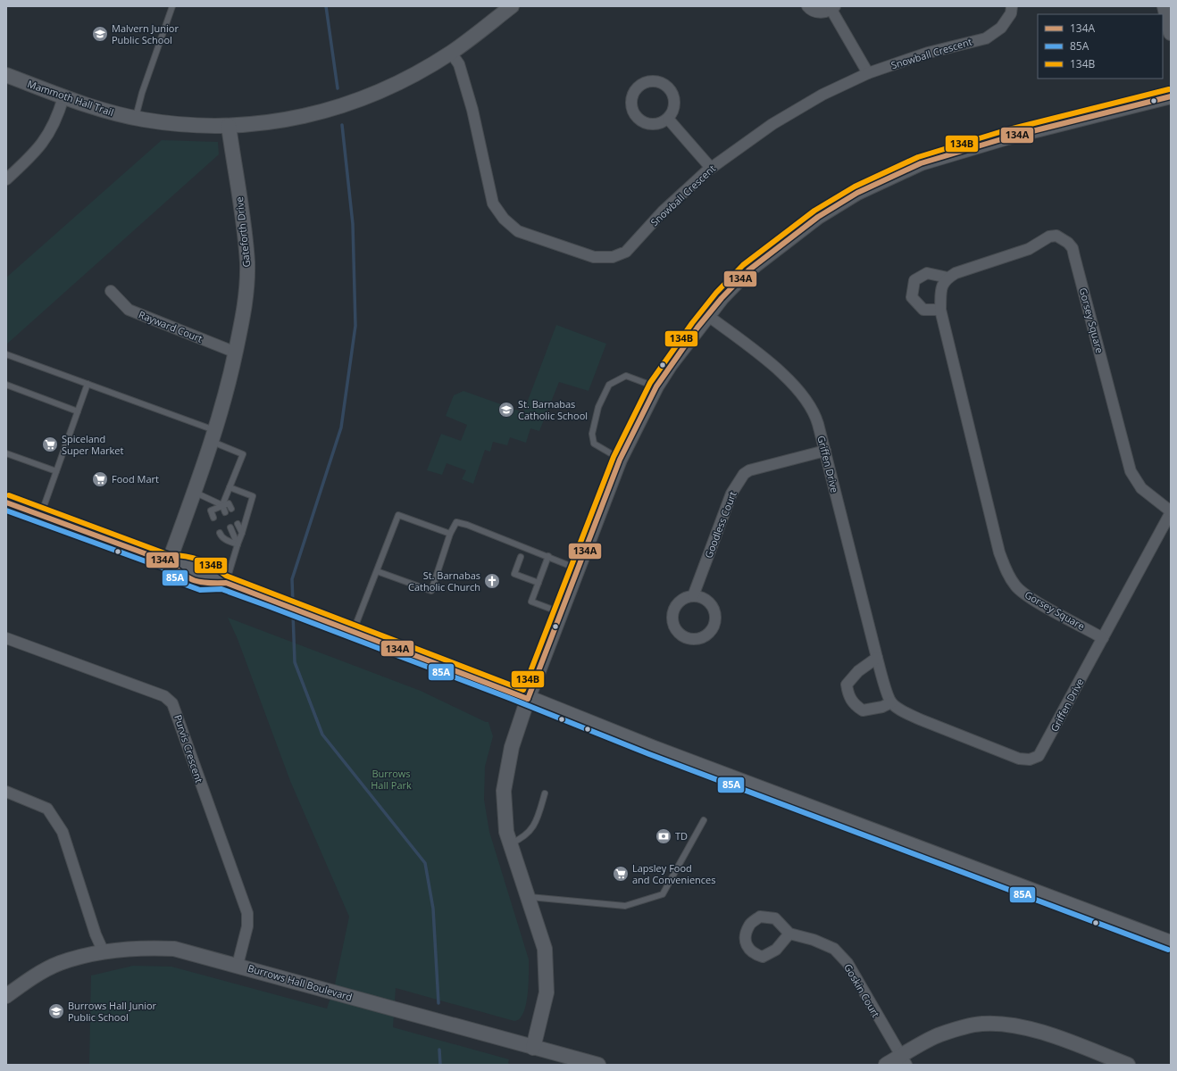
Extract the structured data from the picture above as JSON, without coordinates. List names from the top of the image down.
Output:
{
  "streets": {
    "street": [
      "Snowball Crescent",
      "Mammoth Hall Trail",
      "Gateforth Drive",
      "Gorsey Square",
      "Rayward Court",
      "Griffen Drive",
      "Goodless Court",
      "Purvis Crescent",
      "Burrows Hall Boulevard",
      "Goskin Court"
    ]
  },
  "crossings": [
    ["Snowball Crescent", "Mammoth Hall Trail"],
    ["Mammoth Hall Trail", "Gateforth Drive"],
    ["Gateforth Drive", "Rayward Court"],
    ["Gorsey Square", "Griffen Drive"],
    ["Griffen Drive", "Goodless Court"],
    ["Purvis Crescent", "Burrows Hall Boulevard"]
  ],
  "parks": ["Burrows Hall Park"],
  "places": {
    "school or university": ["Malvern Junior Public School", "St. Barnabas Catholic School", "Burrows Hall Junior Public School"],
    "supermarket": ["Spiceland Super Market", "Food Mart", "Lapsley Food and Conveniences"],
    "church": ["St. Barnabas Catholic Church"],
    "bank": ["TD"]
  },
  "lines": ["transit line 134B", "transit line 134A", "transit line 85A"],
  "legend": ["134A", "85A", "134B"]
}
